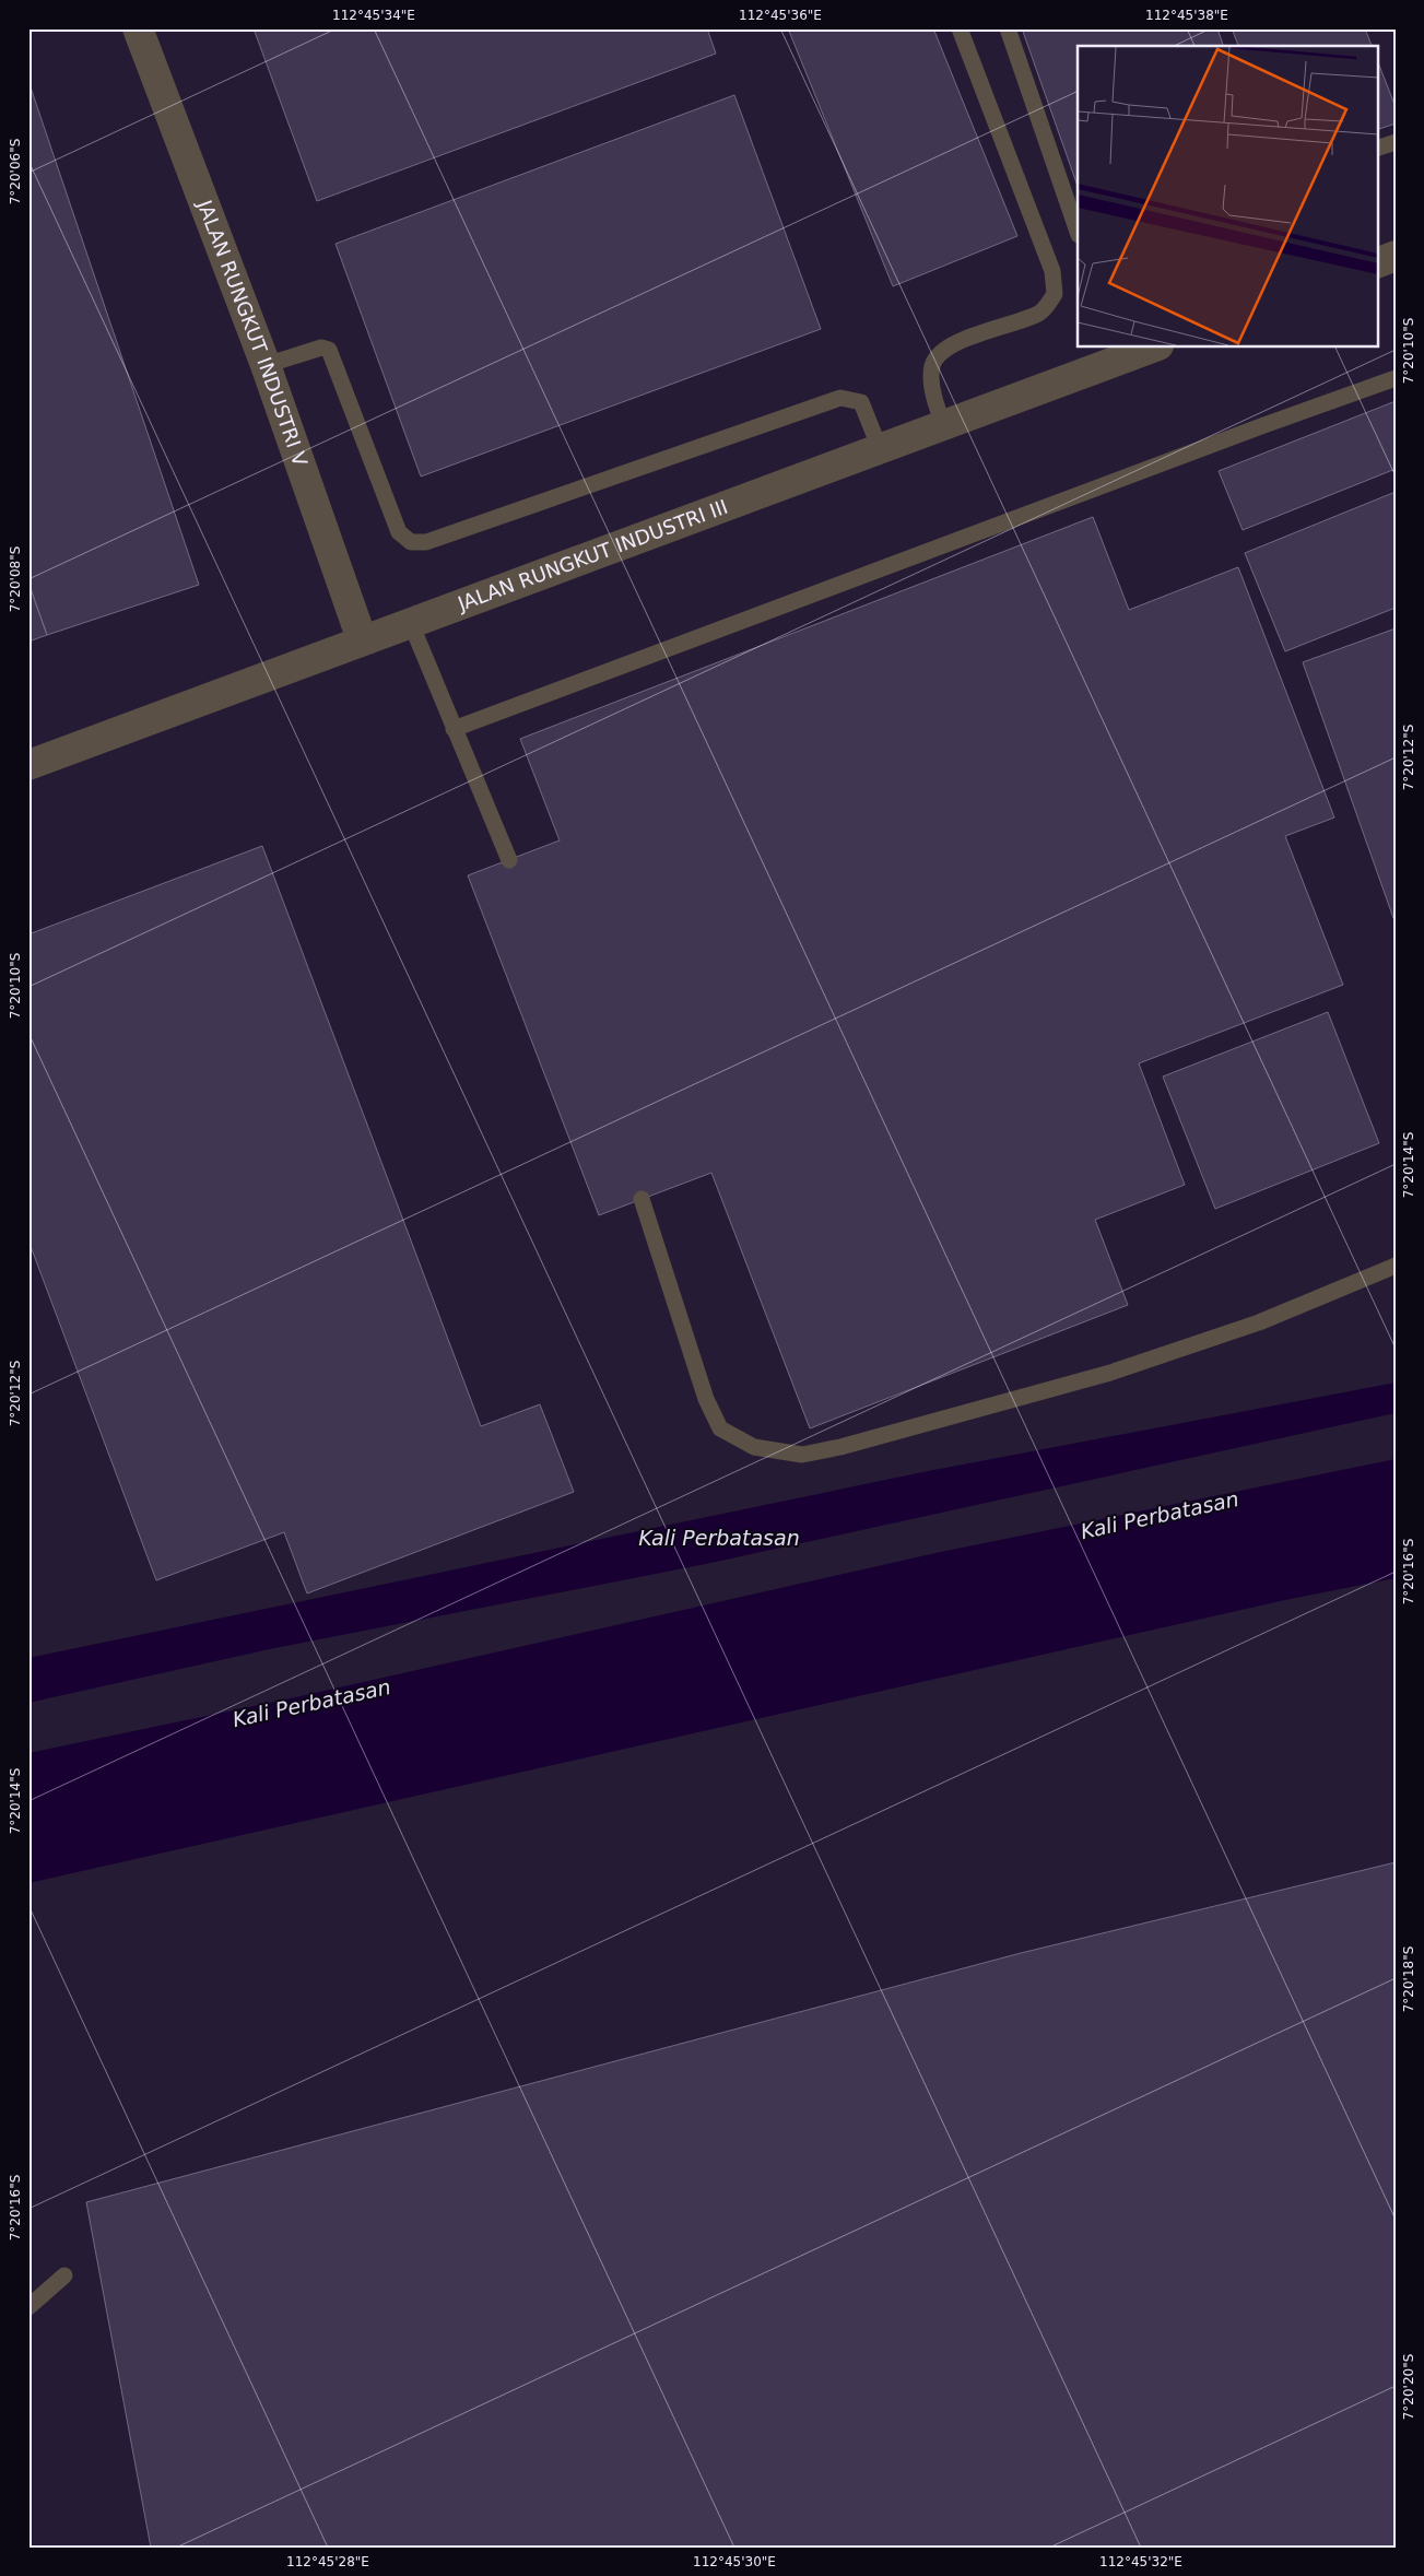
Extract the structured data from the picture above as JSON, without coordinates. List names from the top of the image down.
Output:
{
  "streets": {
    "street": ["JALAN RUNGKUT INDUSTRI V", "JALAN RUNGKUT INDUSTRI III"]
  },
  "crossings": [
    ["JALAN RUNGKUT INDUSTRI V", "JALAN RUNGKUT INDUSTRI III"]
  ],
  "water": ["Kali Perbatasan"],
  "coordinates": [
    "112°45'34\"E",
    "112°45'36\"E",
    "112°45'38\"E",
    "7°20'06\"S",
    "7°20'10\"S",
    "7°20'08\"S",
    "7°20'12\"S",
    "7°20'14\"S",
    "7°20'16\"S",
    "7°20'18\"S",
    "7°20'20\"S",
    "112°45'28\"E",
    "112°45'30\"E",
    "112°45'32\"E"
  ]
}
